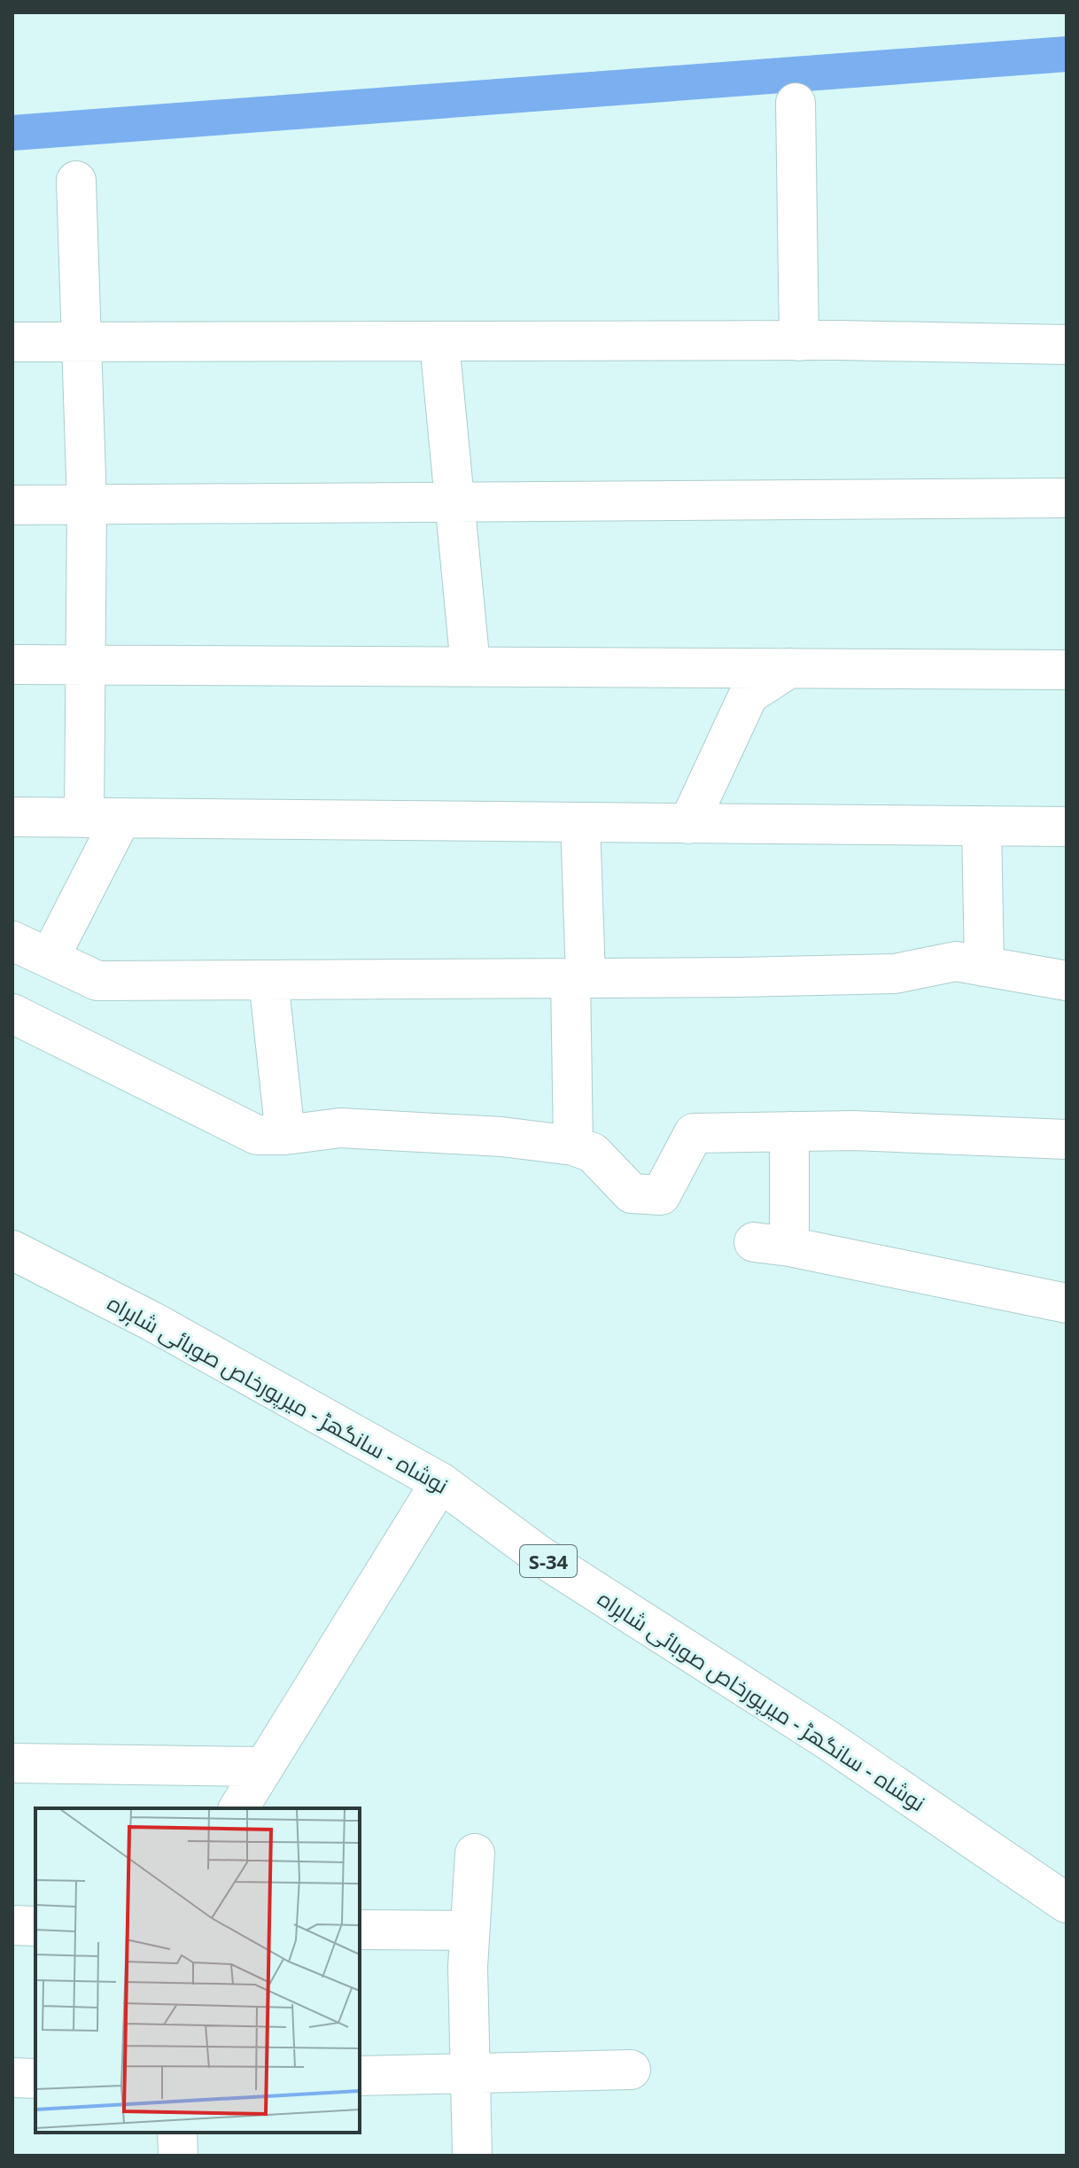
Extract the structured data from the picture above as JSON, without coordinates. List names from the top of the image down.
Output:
{
  "streets": {
    "street": ["نوشاہ - سانگھڑ - میرپورخاص صوبائی شاہراہ", "S-34"]
  }
}
